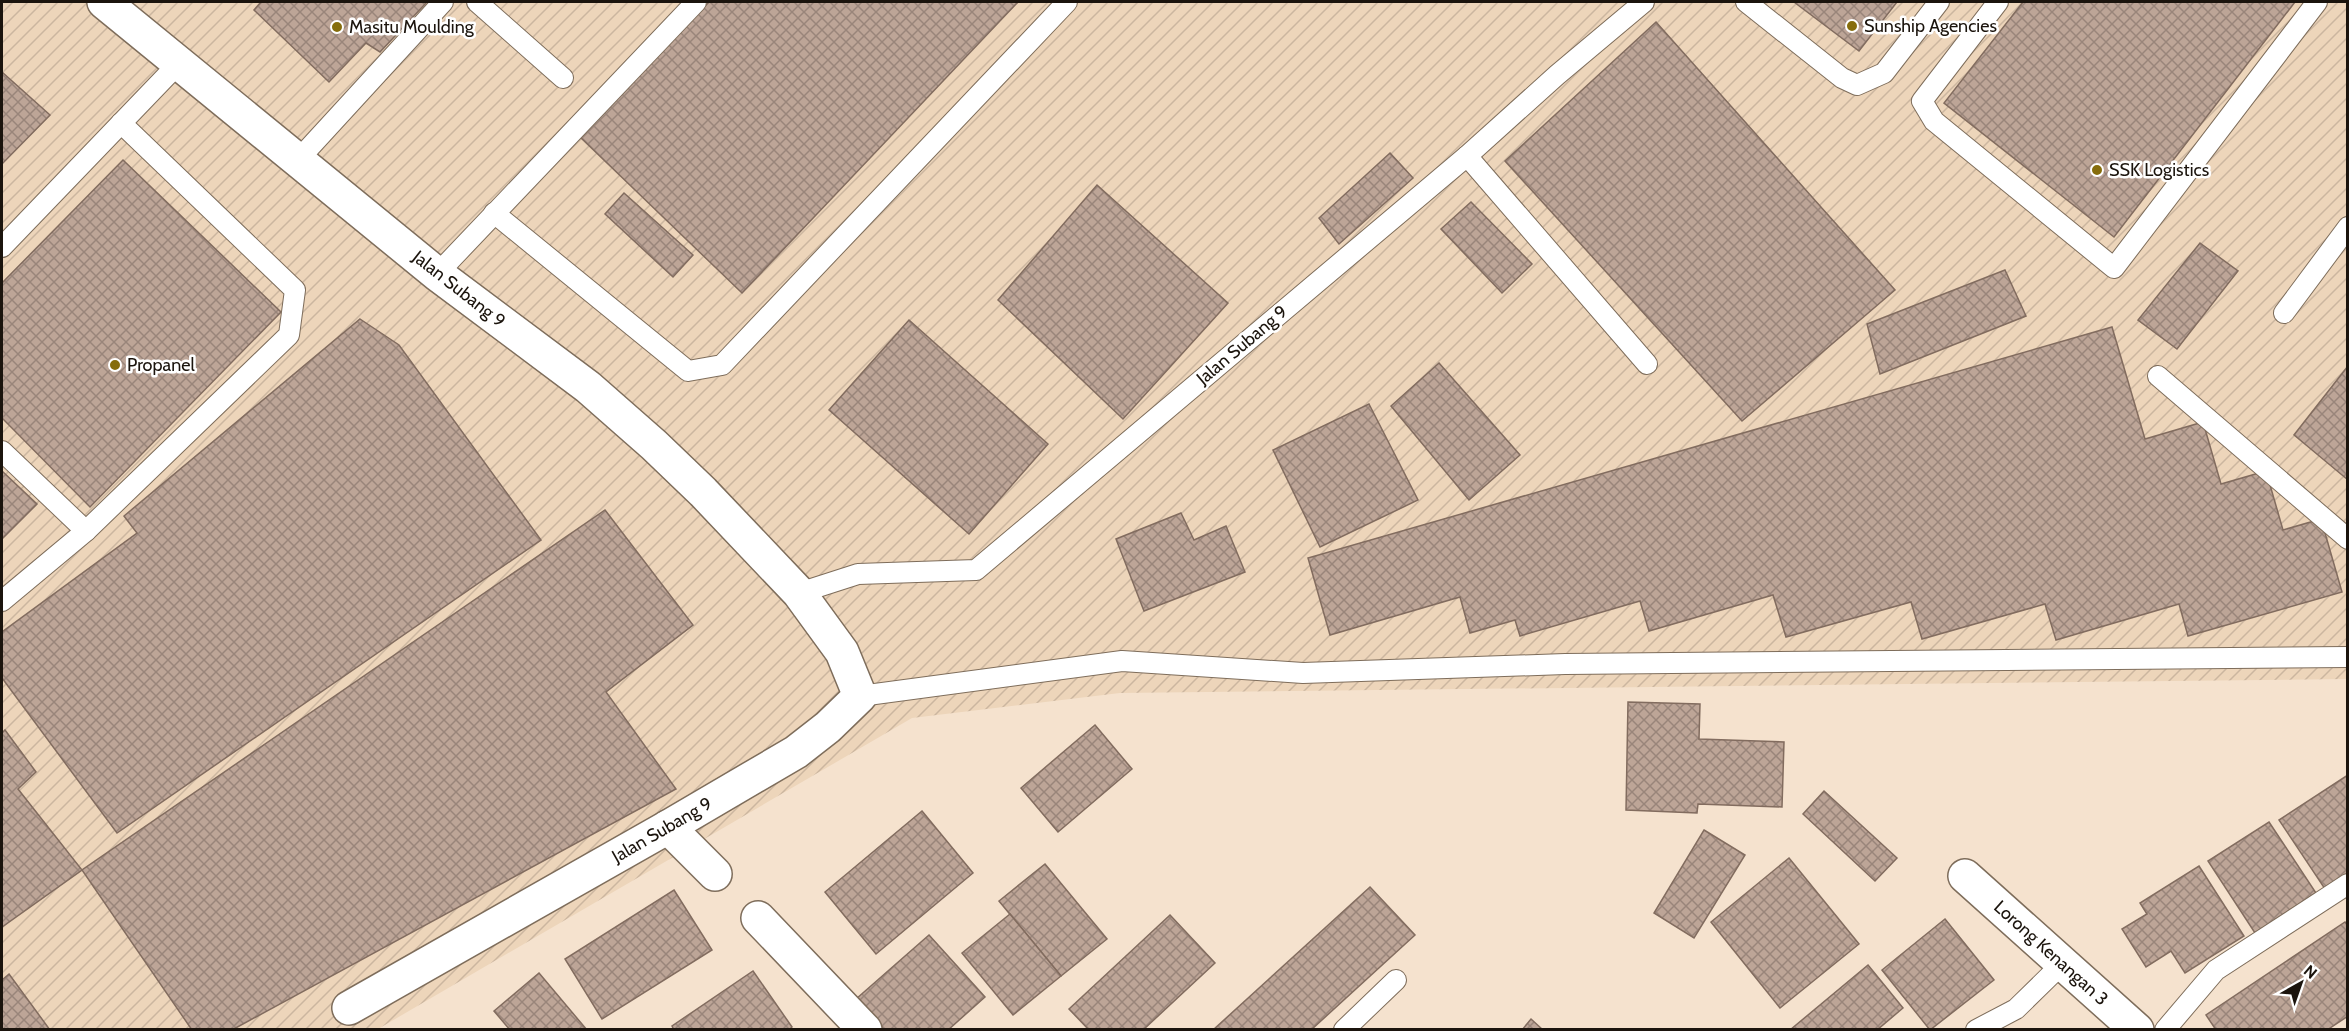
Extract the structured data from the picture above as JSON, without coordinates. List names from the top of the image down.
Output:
{
  "streets": {
    "street": ["Jalan Subang 9", "Lorong Kenangan 3"]
  },
  "places": [
    "Sunship Agencies",
    "Masitu Moulding",
    "SSK Logistics",
    "Propanel"
  ],
  "north": "top right"
}
